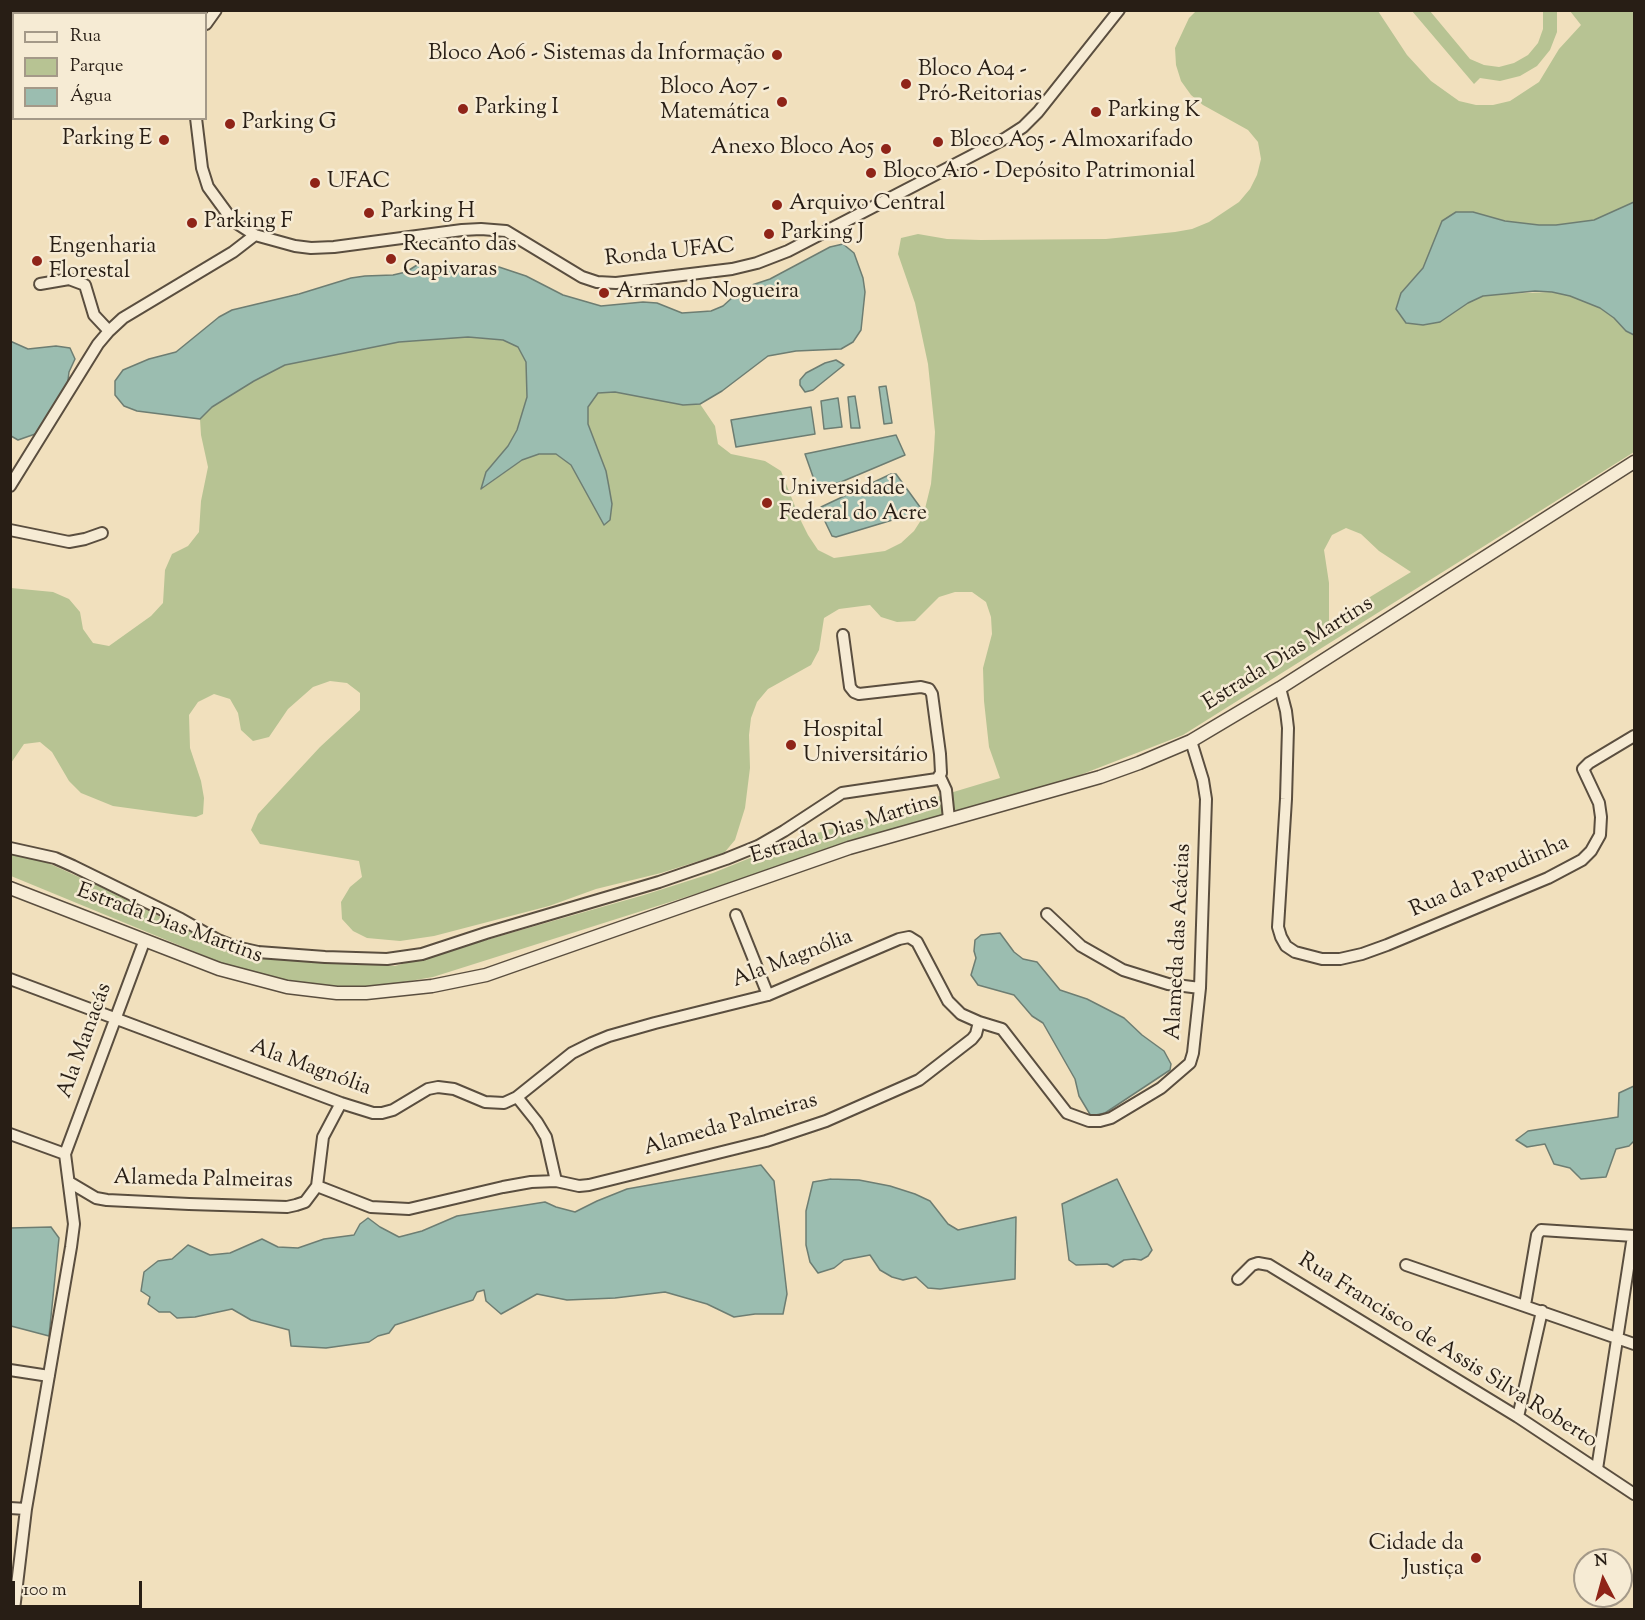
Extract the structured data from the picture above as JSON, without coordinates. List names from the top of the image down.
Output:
{
  "streets": {
    "street": [
      "Ronda UFAC",
      "Estrada Dias Martins",
      "Rua da Papudinha",
      "Alameda das Acácias",
      "Ala Magnólia",
      "Ala Manacás",
      "Alameda Palmeiras",
      "Rua Francisco de Assis Silva Roberto"
    ]
  },
  "crossings": [
    ["Estrada Dias Martins", "Rua da Papudinha"],
    ["Estrada Dias Martins", "Alameda das Acácias"],
    ["Estrada Dias Martins", "Ala Manacás"],
    ["Alameda das Acácias", "Ala Magnólia"],
    ["Alameda das Acácias", "Alameda Palmeiras"],
    ["Ala Magnólia", "Ala Manacás"],
    ["Ala Magnólia", "Alameda Palmeiras"]
  ],
  "places": [
    "Bloco A06 - Sistemas da Informação",
    "Bloco A04 - Pró-Reitorias",
    "Bloco A07 - Matemática",
    "Parking I",
    "Parking K",
    "Parking G",
    "Parking E",
    "Bloco A05 - Almoxarifado",
    "Anexo Bloco A05",
    "Bloco A10 - Depósito Patrimonial",
    "UFAC",
    "Arquivo Central",
    "Parking H",
    "Parking F",
    "Parking J",
    "Recanto das Capivaras",
    "Engenharia Florestal",
    "Armando Nogueira",
    "Universidade Federal do Acre",
    "Hospital Universitário",
    "Cidade da Justiça"
  ],
  "legend": ["Rua", "Parque", "Água"],
  "scale_bar": "100 m",
  "north": "top"
}
